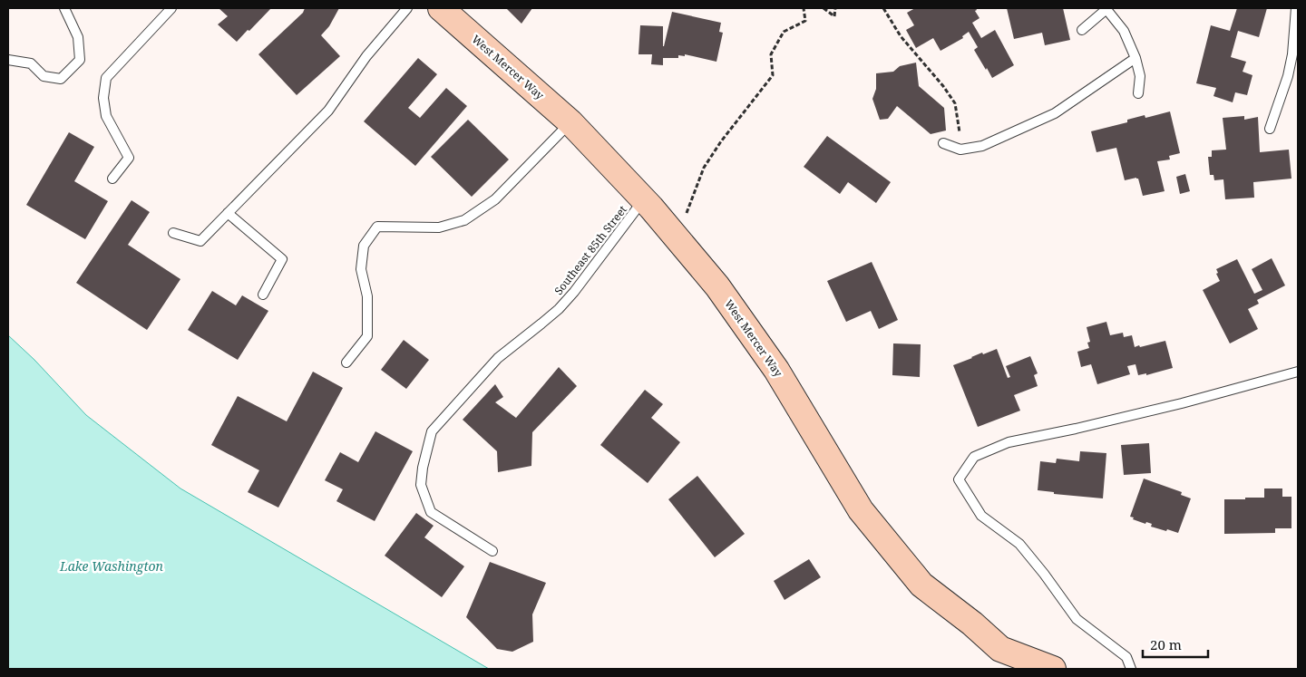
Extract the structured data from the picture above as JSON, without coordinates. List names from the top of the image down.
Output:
{
  "streets": {
    "street": ["West Mercer Way"],
    "lane": ["Southeast 85th Street"]
  },
  "crossings": [
    ["West Mercer Way", "Southeast 85th Street"]
  ],
  "water": ["Lake Washington"],
  "scale_bar": "20 m"
}
